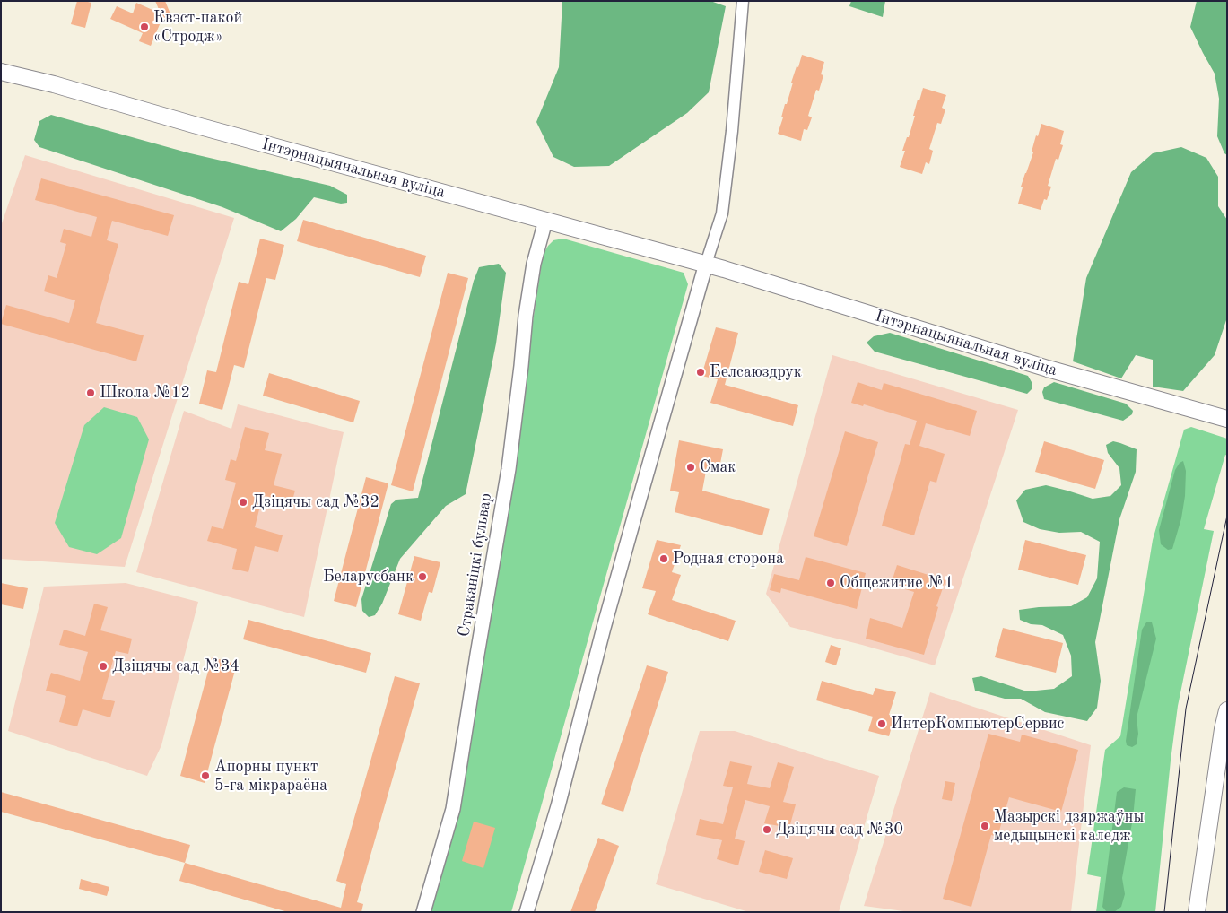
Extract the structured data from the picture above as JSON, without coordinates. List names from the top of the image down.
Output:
{
  "streets": {
    "main road": ["Інтэрнацыянальная вуліца"],
    "street": ["Страканіцкі бульвар"]
  },
  "crossings": [
    ["Інтэрнацыянальная вуліца", "Страканіцкі бульвар"]
  ],
  "places": [
    "Квэст-пакой «Стродж»",
    "Белсаюздрук",
    "Школа №12",
    "Смак",
    "Дзіцячы сад №32",
    "Родная сторона",
    "Беларусбанк",
    "Общежитие №1",
    "Дзіцячы сад №34",
    "ИнтерКомпьютерСервис",
    "Апорны пункт 5-га мікрараёна",
    "Мазырскі дзяржаўны медыцынскі каледж",
    "Дзіцячы сад №30"
  ]
}
